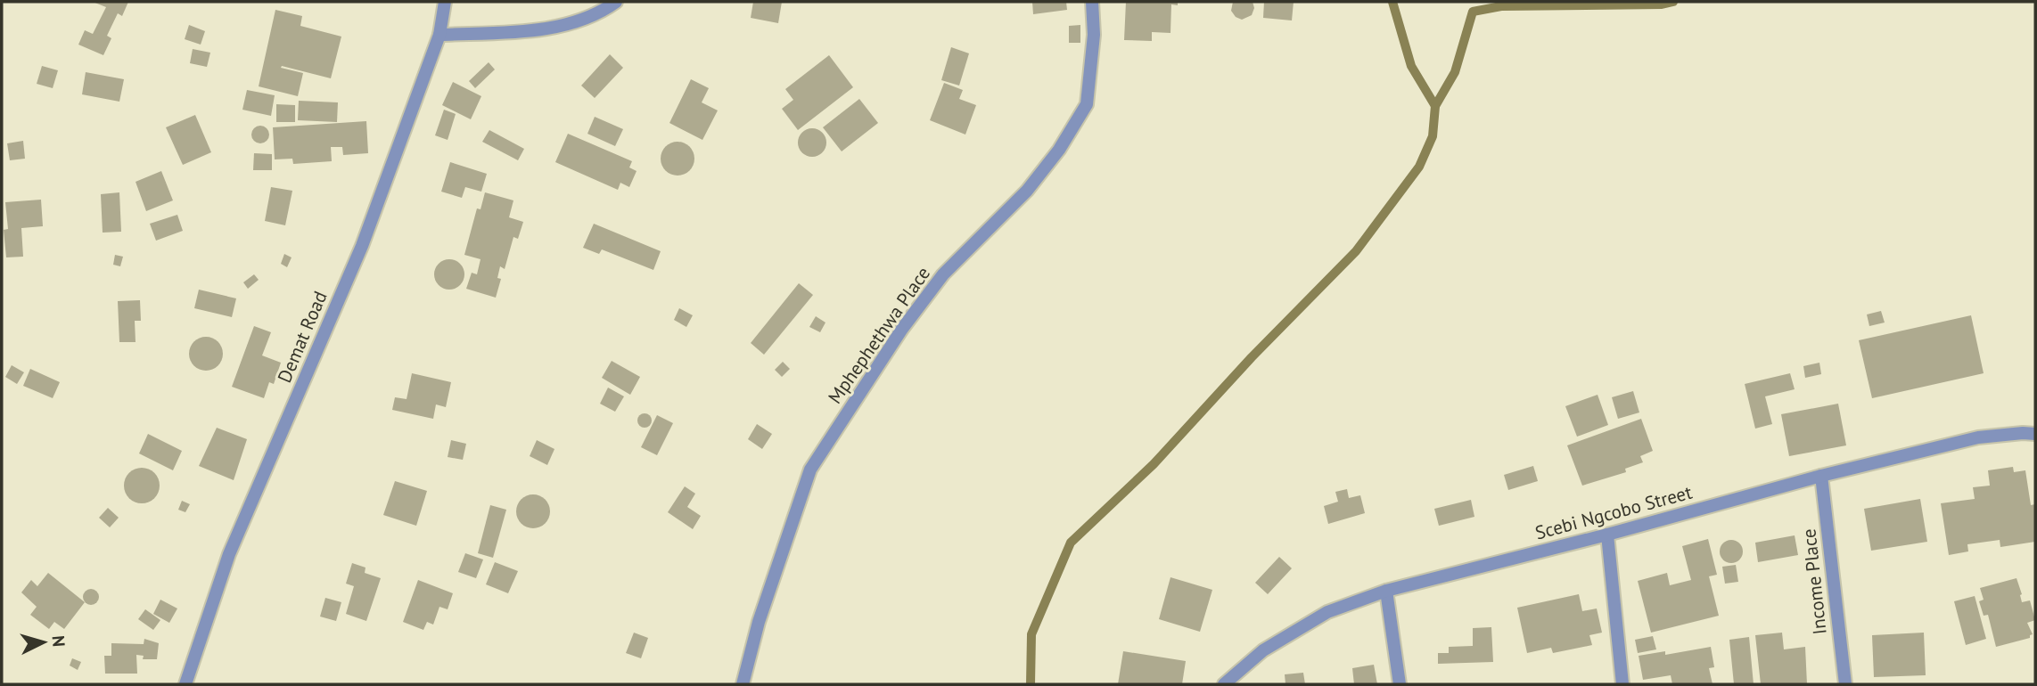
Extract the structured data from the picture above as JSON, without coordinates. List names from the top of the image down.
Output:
{
  "streets": {
    "street": [
      "Mphephethwa Place",
      "Demat Road",
      "Scebi Ngcobo Street",
      "Income Place"
    ]
  },
  "crossings": [
    ["Scebi Ngcobo Street", "Income Place"]
  ],
  "north": "right"
}
